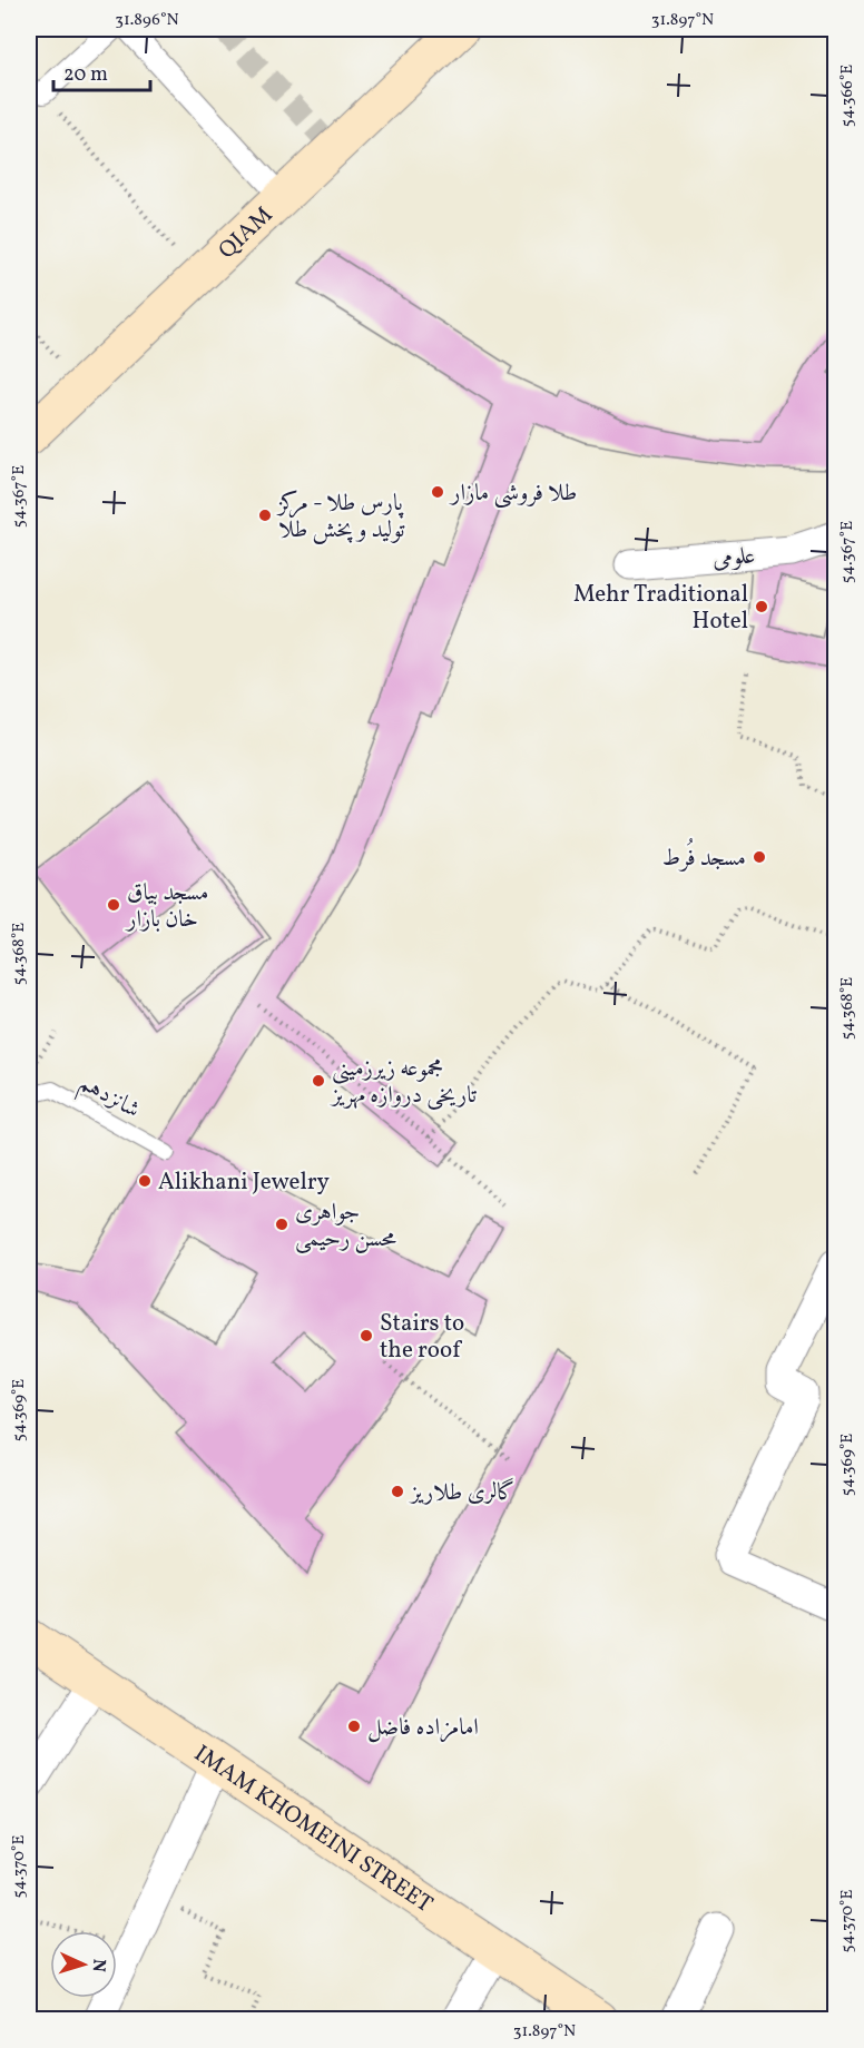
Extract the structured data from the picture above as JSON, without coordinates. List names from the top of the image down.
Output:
{
  "streets": {
    "main road": ["QIAM", "IMAM KHOMEINI STREET"],
    "street": ["علومی"],
    "lane": ["شانزدهم"]
  },
  "places": [
    "طلا فروشی مازار",
    "پارس طلا - مرکز تولید و پخش طلا",
    "Mehr Traditional Hotel",
    "مسجد فُرط",
    "مسجد بیاق خان بازار",
    "مجموعه زیرزمینی تاریخی دروازه مهریز",
    "Alikhani Jewelry",
    "جواهری محسن رحیمی",
    "Stairs to the roof",
    "گالری طلاریز",
    "امامزاده فاضل"
  ],
  "scale_bar": "20 m",
  "north": "right",
  "coordinates": [
    "31.896°N",
    "31.897°N",
    "54.366°E",
    "54.367°E",
    "54.368°E",
    "54.369°E",
    "54.370°E"
  ]
}
